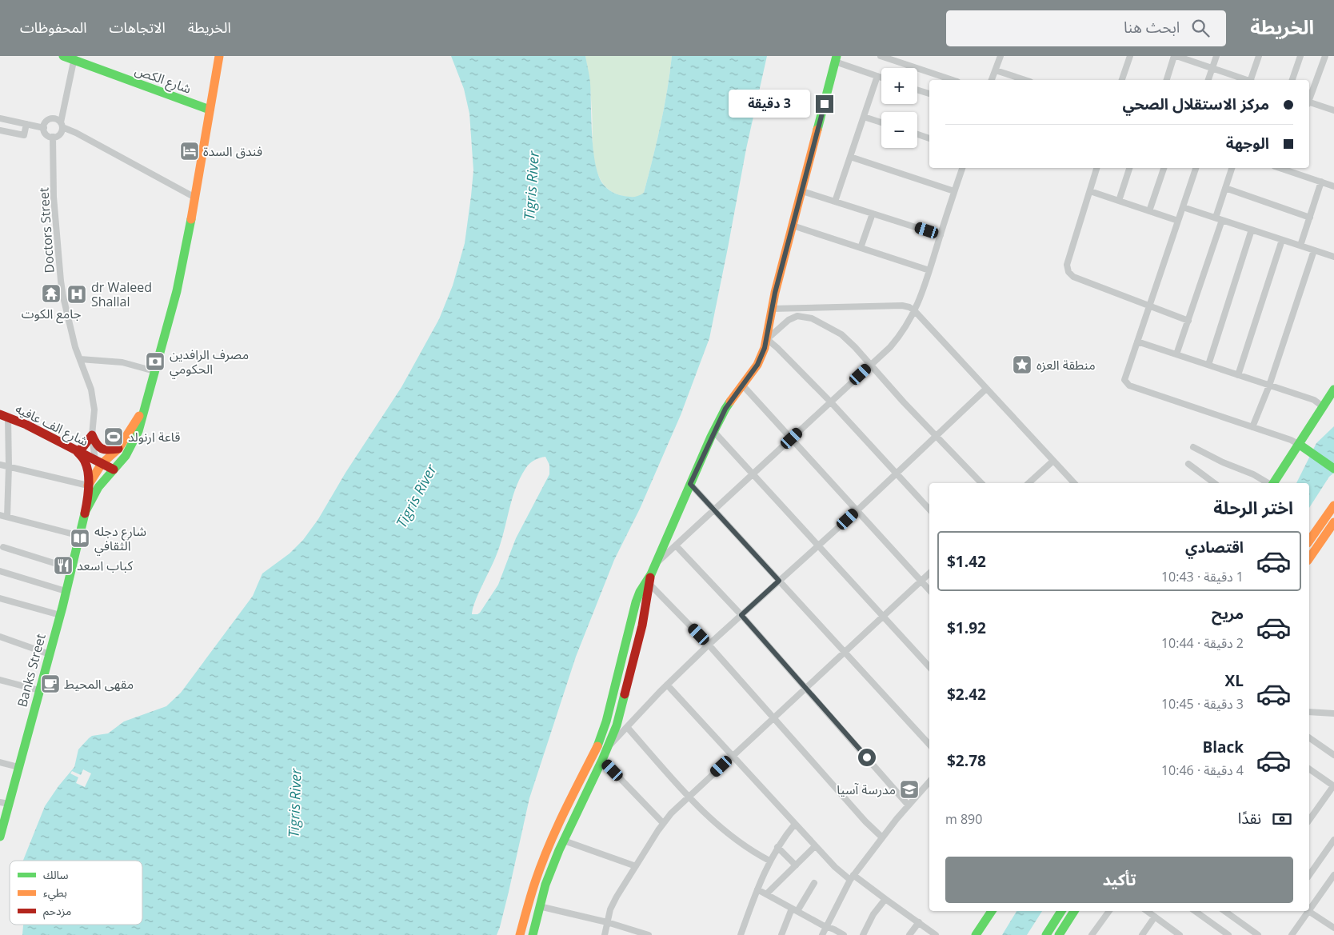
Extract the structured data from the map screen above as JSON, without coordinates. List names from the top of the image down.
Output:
{
  "streets": {
    "street": [
      "شارع الكص",
      "Doctors Street",
      "شارع الف عافيه",
      "Banks Street"
    ]
  },
  "crossings": [
    ["Doctors Street", "شارع الف عافيه"]
  ],
  "water": ["Tigris River"],
  "places": {
    "hotel": ["فندق السدة"],
    "temple": ["جامع الكوت"],
    "hospital": ["dr Waleed Shallal"],
    "bank": ["مصرف الرافدين الحكومي"],
    "place": ["منطقة العزه"],
    "sports": ["قاعة ارنولد"],
    "library": ["شارع دجله الثقافي"],
    "restaurant": ["كباب اسعد"],
    "cafe": ["مقهى المحيط"],
    "school or university": ["مدرسة آسيا"]
  },
  "legend": ["سالك", "بطيء", "مزدحم"],
  "page": {
    "header": "الخريطة",
    "search": "ابحث هنا",
    "nav": ["الخريطة", "الاتجاهات", "المحفوظات"],
    "map_buttons": ["+", "−"],
    "banner": ["مركز الاستقلال الصحي", "الوجهة"],
    "bubble": "3 دقيقة",
    "heading": "اختر الرحلة",
    "list": [
      {
        "name": "اقتصادي",
        "note": "1 دقيقة · 10:43",
        "value": "$1.42"
      },
      {
        "name": "مريح",
        "note": "2 دقيقة · 10:44",
        "value": "$1.92"
      },
      {
        "name": "XL",
        "note": "3 دقيقة · 10:45",
        "value": "$2.42"
      },
      {
        "name": "Black",
        "note": "4 دقيقة · 10:46",
        "value": "$2.78"
      }
    ],
    "pay": ["نقدًا", "890 m"],
    "buttons": "تأكيد"
  }
}
